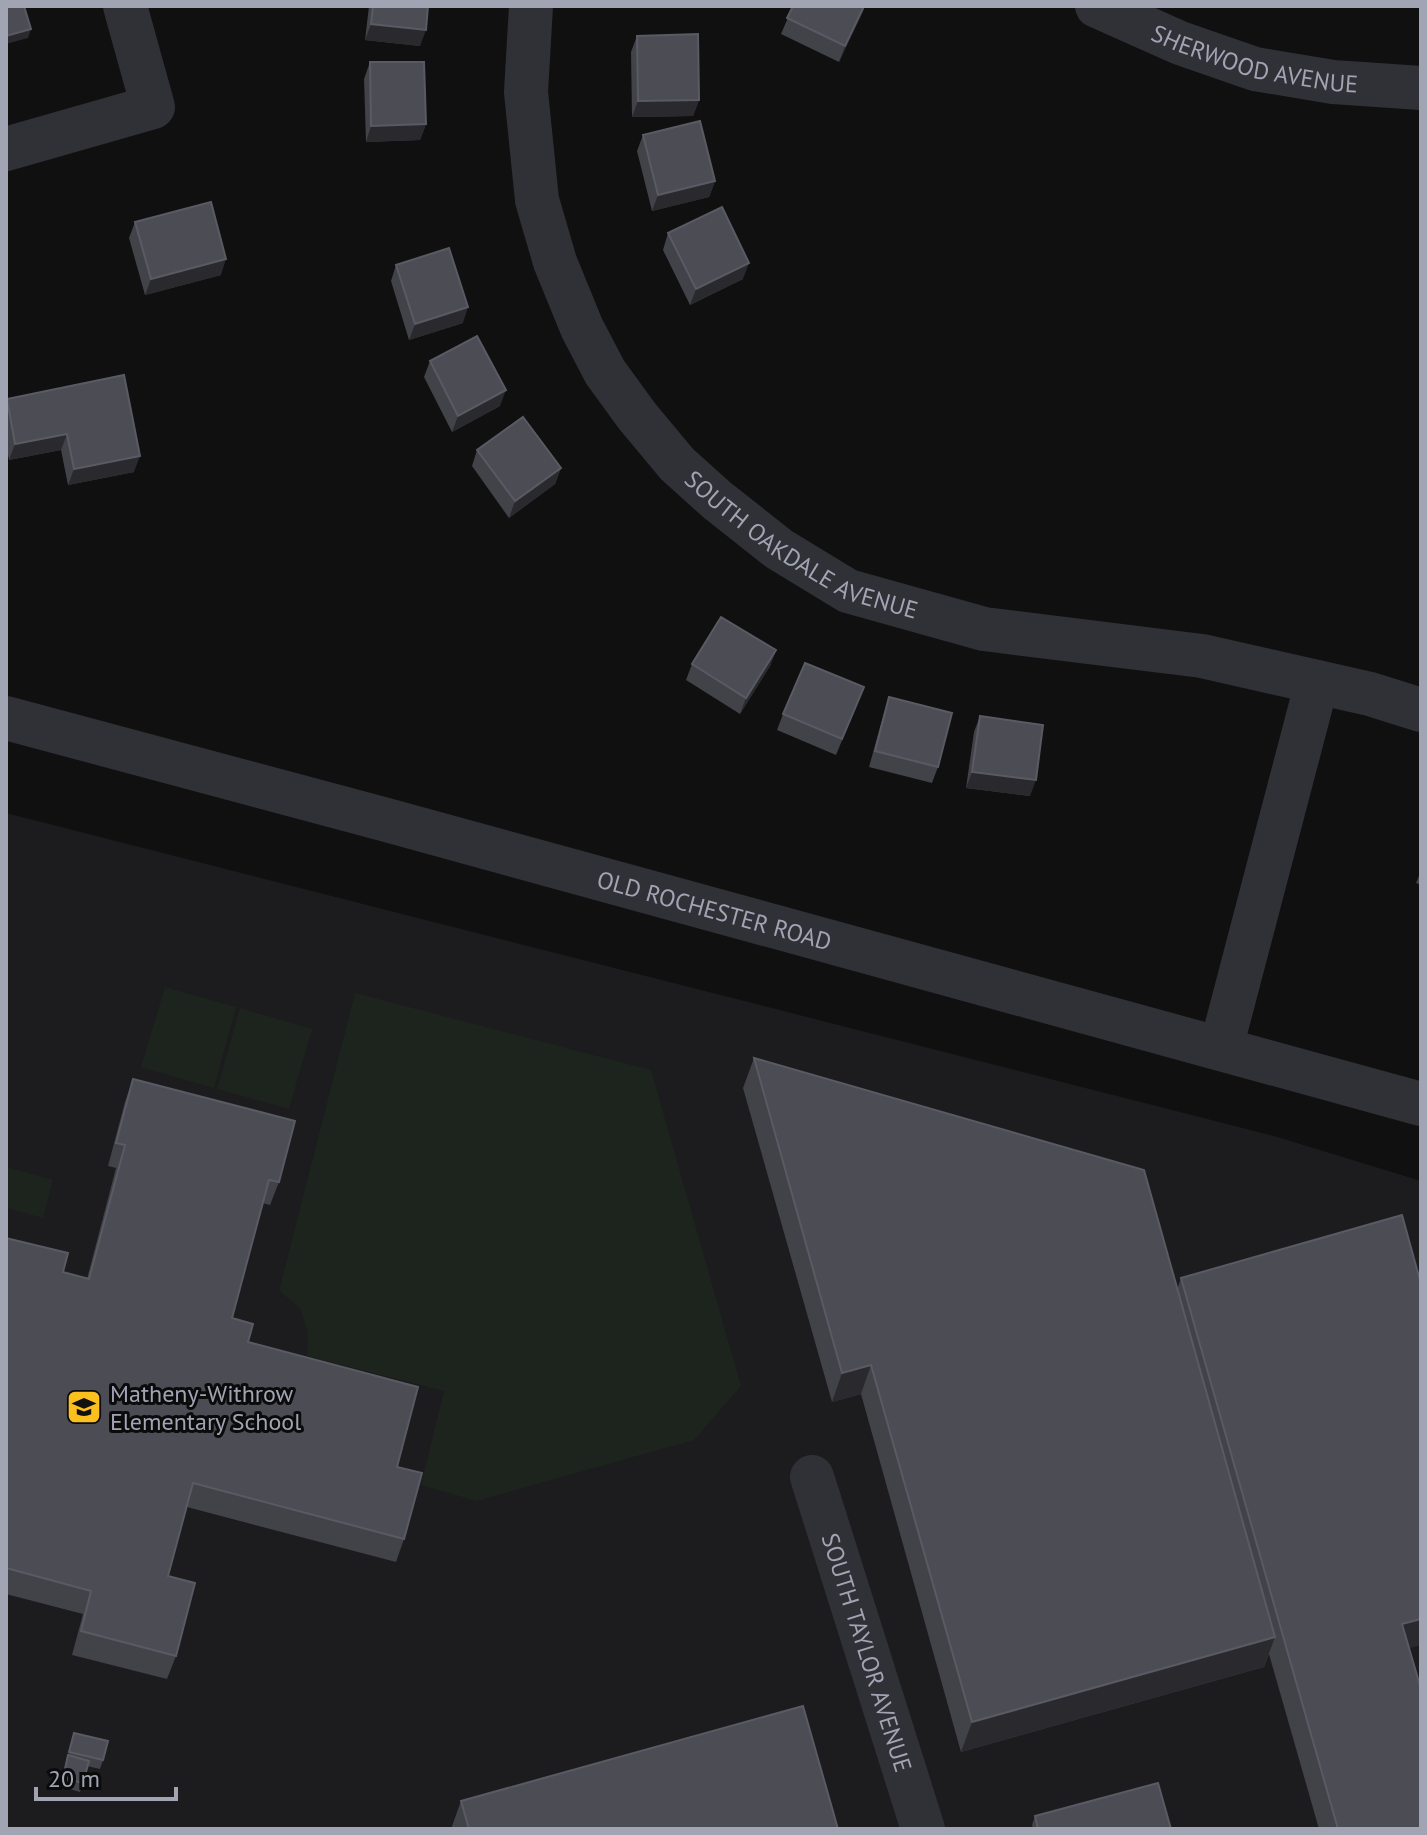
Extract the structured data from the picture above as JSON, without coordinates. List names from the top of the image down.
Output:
{
  "streets": {
    "street": [
      "SHERWOOD AVENUE",
      "SOUTH OAKDALE AVENUE",
      "OLD ROCHESTER ROAD",
      "SOUTH TAYLOR AVENUE"
    ]
  },
  "places": {
    "school or university": ["Matheny-Withrow Elementary School"]
  },
  "scale_bar": "20 m"
}
